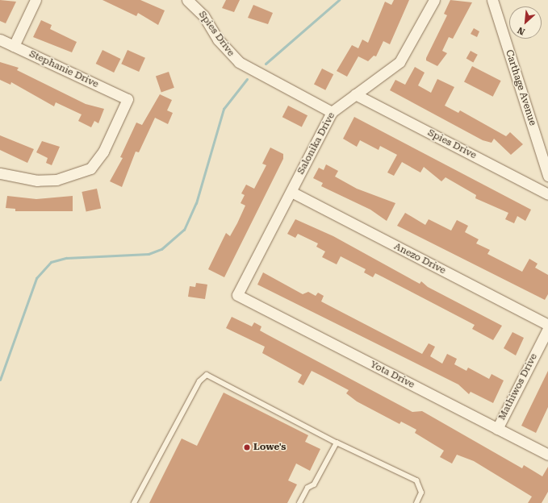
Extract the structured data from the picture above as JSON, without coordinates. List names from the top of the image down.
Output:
{
  "streets": {
    "street": [
      "Spies Drive",
      "Stephanie Drive",
      "Carthage Avenue",
      "Salonika Drive",
      "Anezo Drive",
      "Yota Drive",
      "Mathiwos Drive"
    ]
  },
  "crossings": [
    ["Spies Drive", "Salonika Drive"],
    ["Salonika Drive", "Anezo Drive"],
    ["Salonika Drive", "Yota Drive"],
    ["Yota Drive", "Mathiwos Drive"]
  ],
  "places": ["Lowe's"],
  "north": "bottom left"
}
